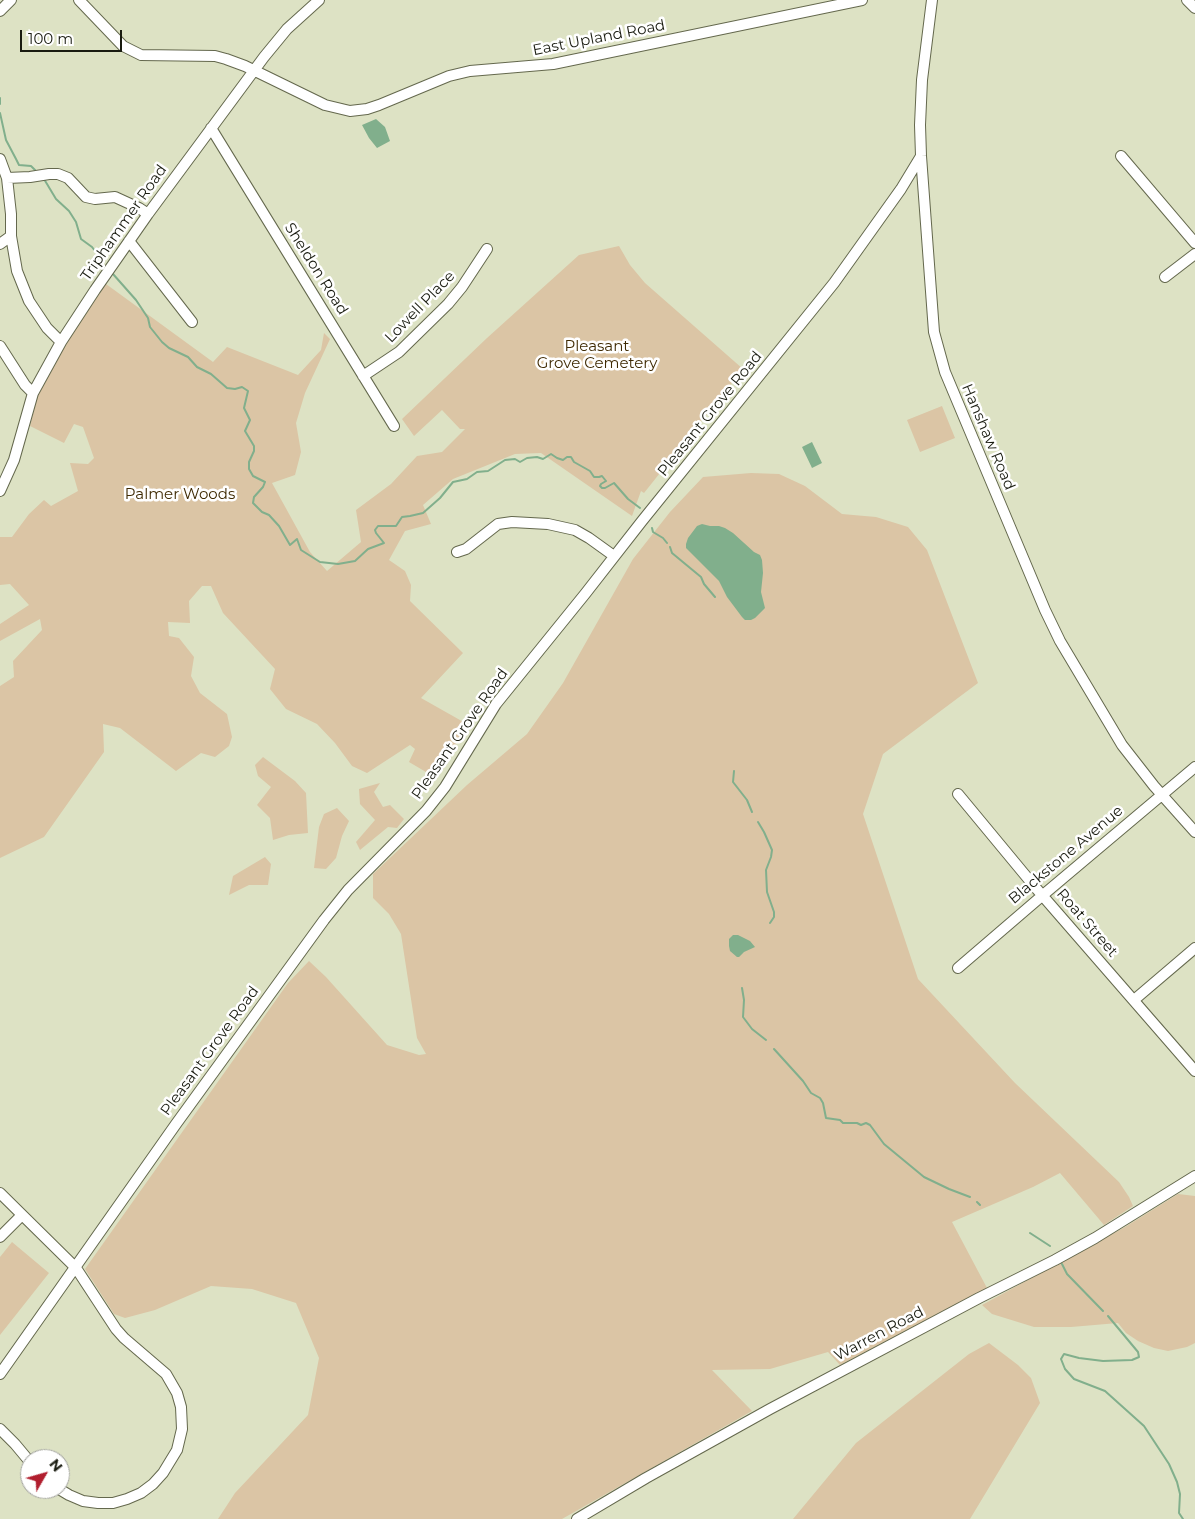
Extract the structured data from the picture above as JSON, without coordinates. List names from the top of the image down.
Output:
{
  "streets": {
    "street": [
      "East Upland Road",
      "Triphammer Road",
      "Sheldon Road",
      "Lowell Place",
      "Pleasant Grove Road",
      "Hanshaw Road",
      "Blackstone Avenue",
      "Roat Street",
      "Warren Road"
    ]
  },
  "crossings": [
    ["East Upland Road", "Triphammer Road"],
    ["Triphammer Road", "Sheldon Road"],
    ["Sheldon Road", "Lowell Place"],
    ["Pleasant Grove Road", "Hanshaw Road"],
    ["Hanshaw Road", "Blackstone Avenue"],
    ["Blackstone Avenue", "Roat Street"]
  ],
  "parks": ["Pleasant Grove Cemetery", "Palmer Woods"],
  "scale_bar": "100 m",
  "north": "top right"
}
